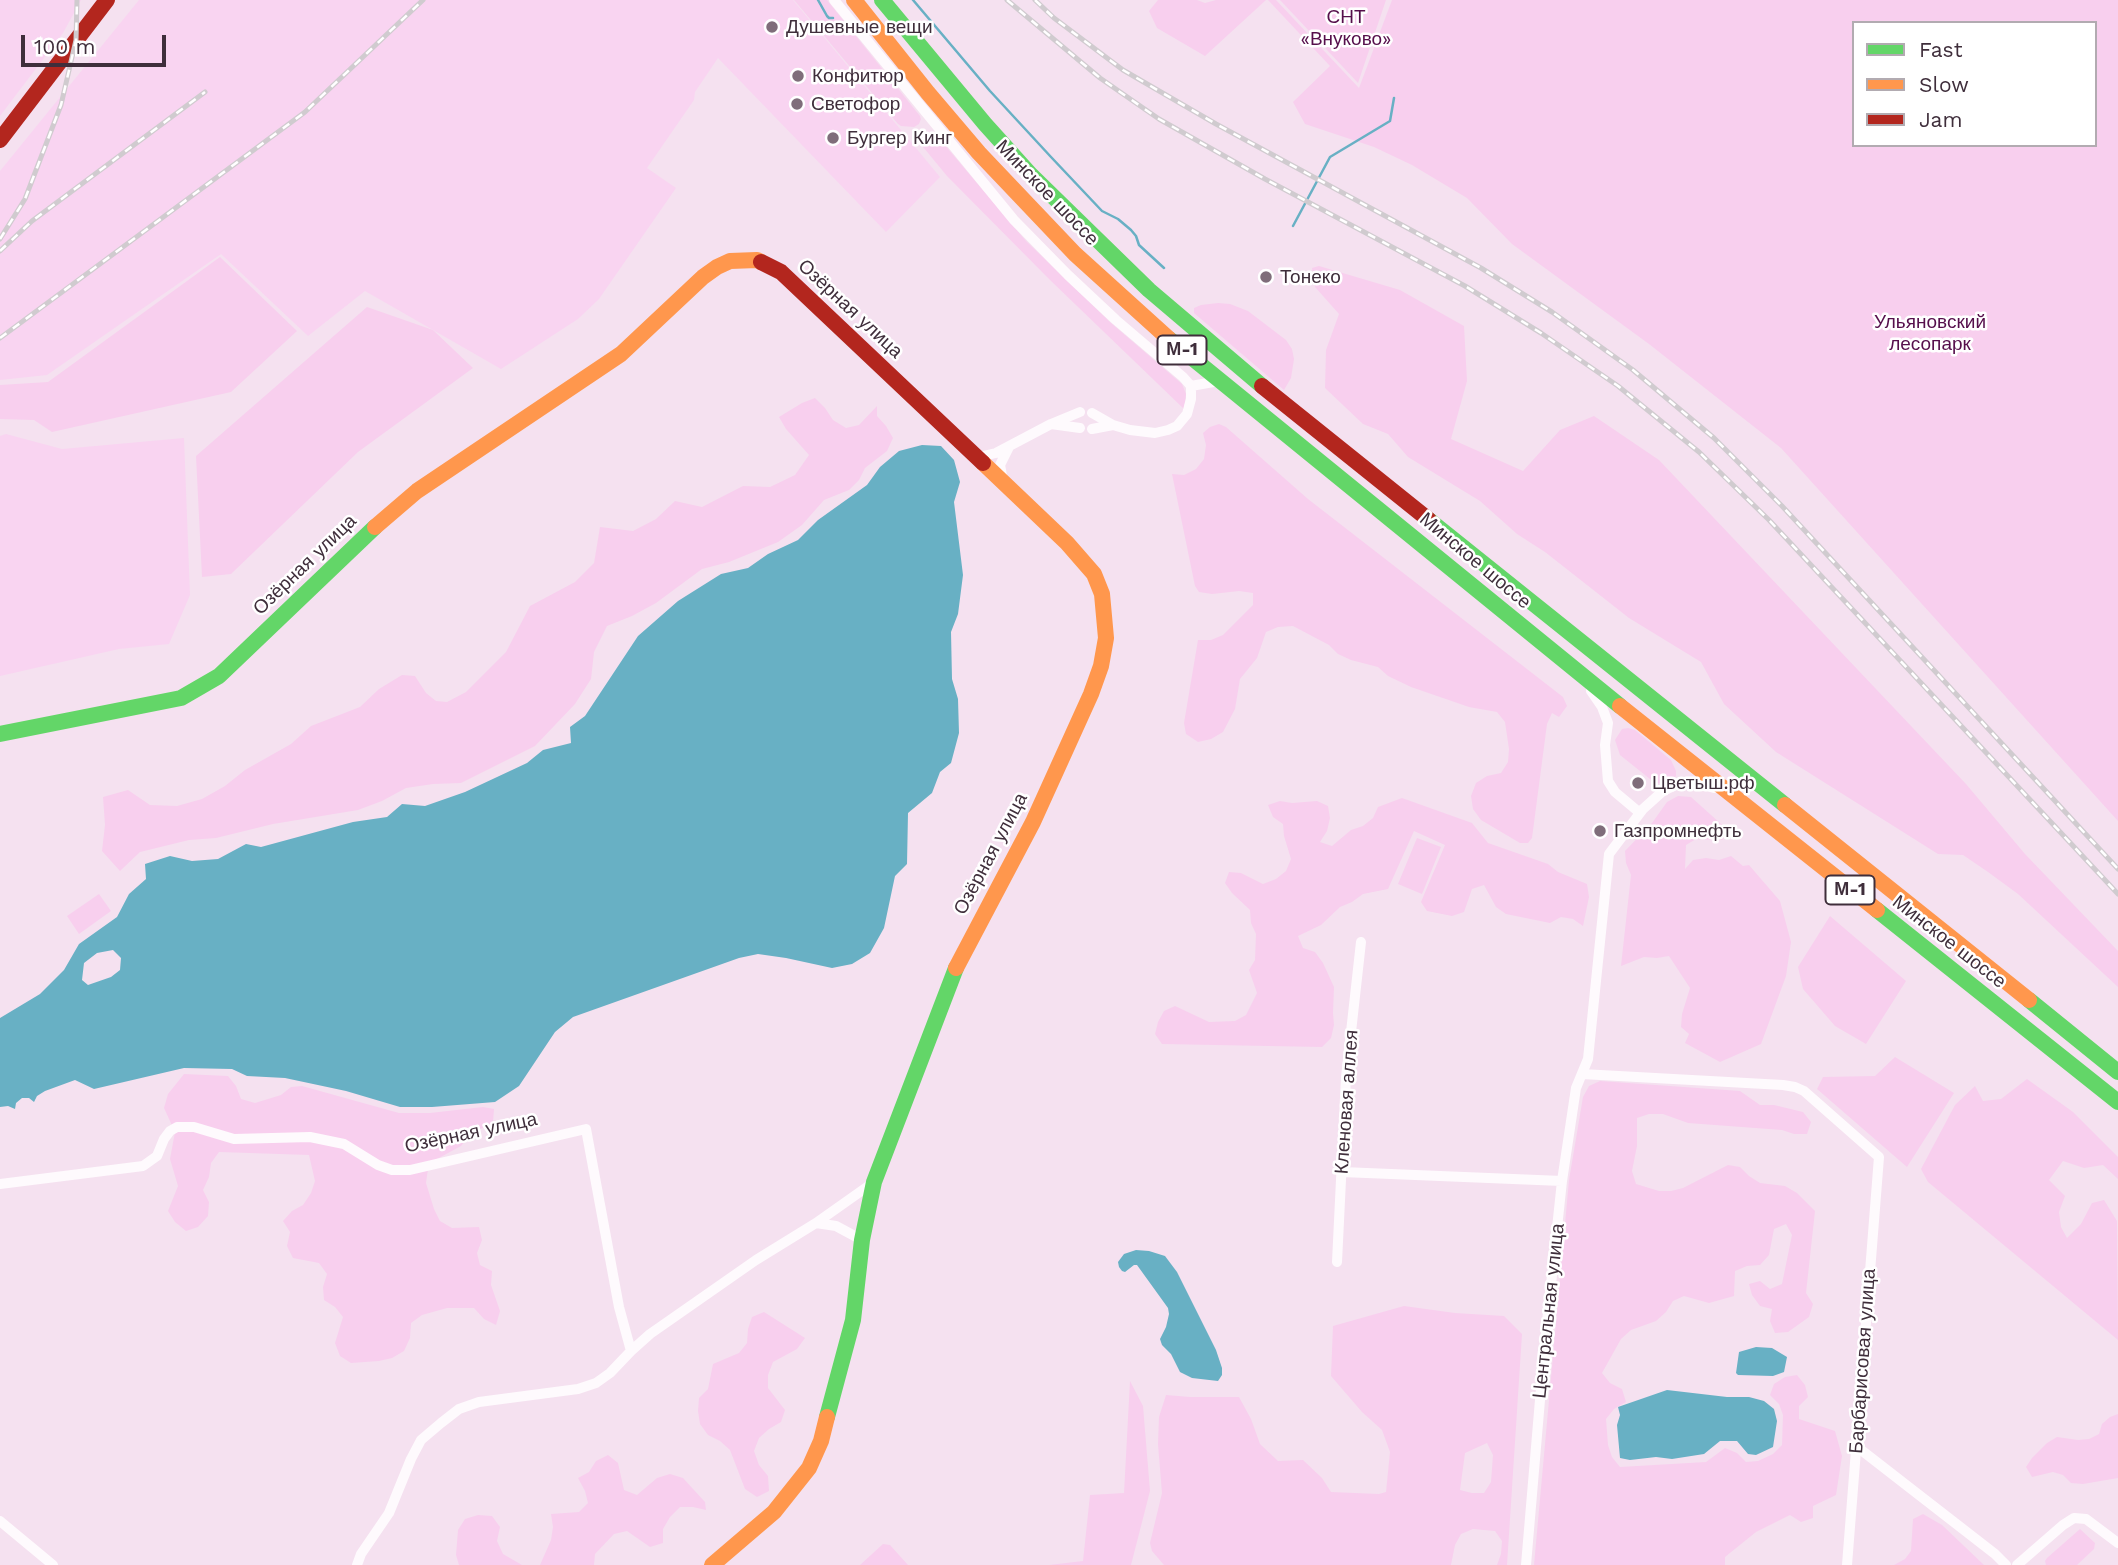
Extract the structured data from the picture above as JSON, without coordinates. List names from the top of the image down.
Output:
{
  "streets": {
    "main road": ["Минское шоссе", "Озёрная улица", "М-1"],
    "street": ["Кленовая аллея", "Центральная улица", "Барбарисовая улица"]
  },
  "crossings": [
    ["Центральная улица", "Барбарисовая улица"]
  ],
  "parks": ["СНТ «Внуково»", "Ульяновский лесопарк"],
  "places": [
    "Душевные вещи",
    "Конфитюр",
    "Светофор",
    "Бургер Кинг",
    "Тонеко",
    "Цветыш.рф",
    "Газпромнефть"
  ],
  "legend": ["Fast", "Slow", "Jam"],
  "scale_bar": "100 m"
}
